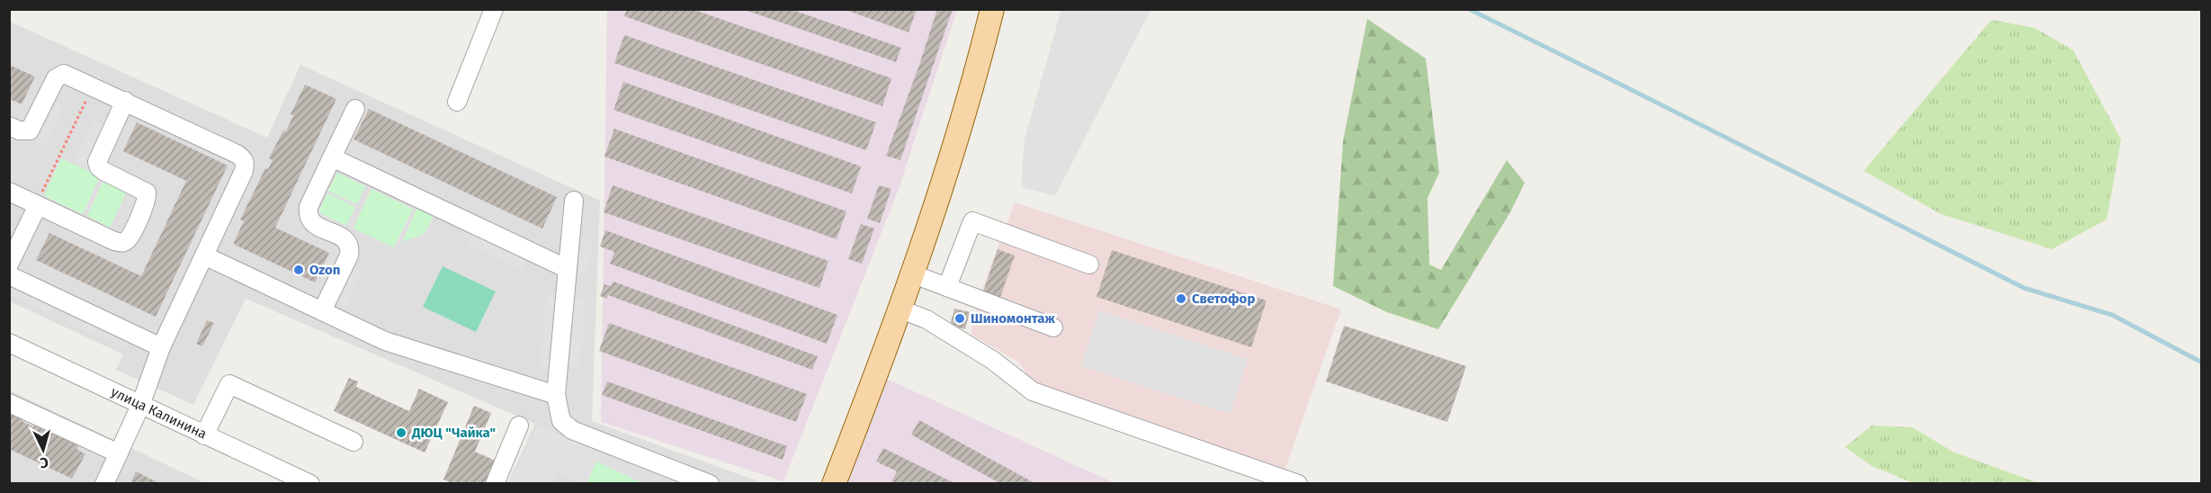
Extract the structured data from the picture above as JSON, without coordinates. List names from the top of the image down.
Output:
{
  "streets": {
    "street": ["улица Калинина"]
  },
  "places": [
    "Ozon",
    "Светофор",
    "Шиномонтаж",
    "ДЮЦ \"Чайка\""
  ],
  "north": "bottom"
}
